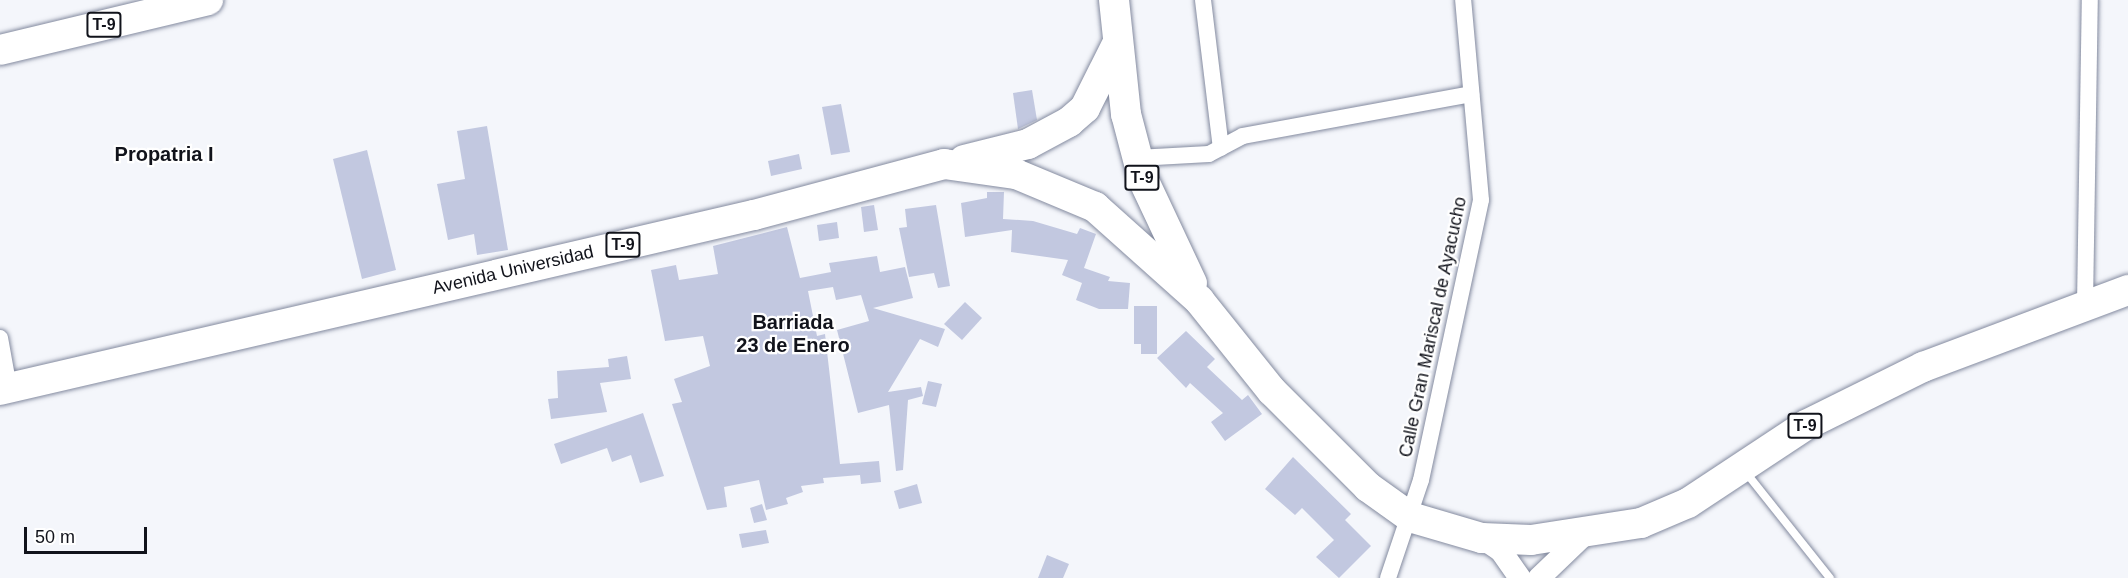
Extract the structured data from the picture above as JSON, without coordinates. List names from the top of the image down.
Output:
{
  "streets": {
    "highway": ["T-9", "Avenida Universidad"],
    "street": ["Calle Gran Mariscal de Ayacucho"]
  },
  "crossings": [
    ["T-9", "Avenida Universidad"],
    ["T-9", "Calle Gran Mariscal de Ayacucho"]
  ],
  "districts": ["Propatria I", "Barriada 23 de Enero"],
  "scale_bar": "50 m"
}
